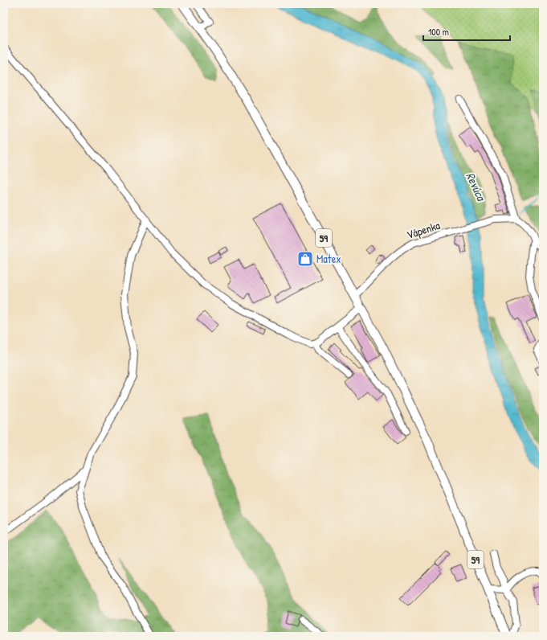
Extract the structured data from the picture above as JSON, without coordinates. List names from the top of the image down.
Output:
{
  "streets": {
    "main road": ["59"],
    "street": ["Vápenka"]
  },
  "crossings": [
    ["Vápenka", "59"]
  ],
  "water": ["Revúca"],
  "places": {
    "shop": ["Matex"]
  },
  "scale_bar": "100 m"
}
